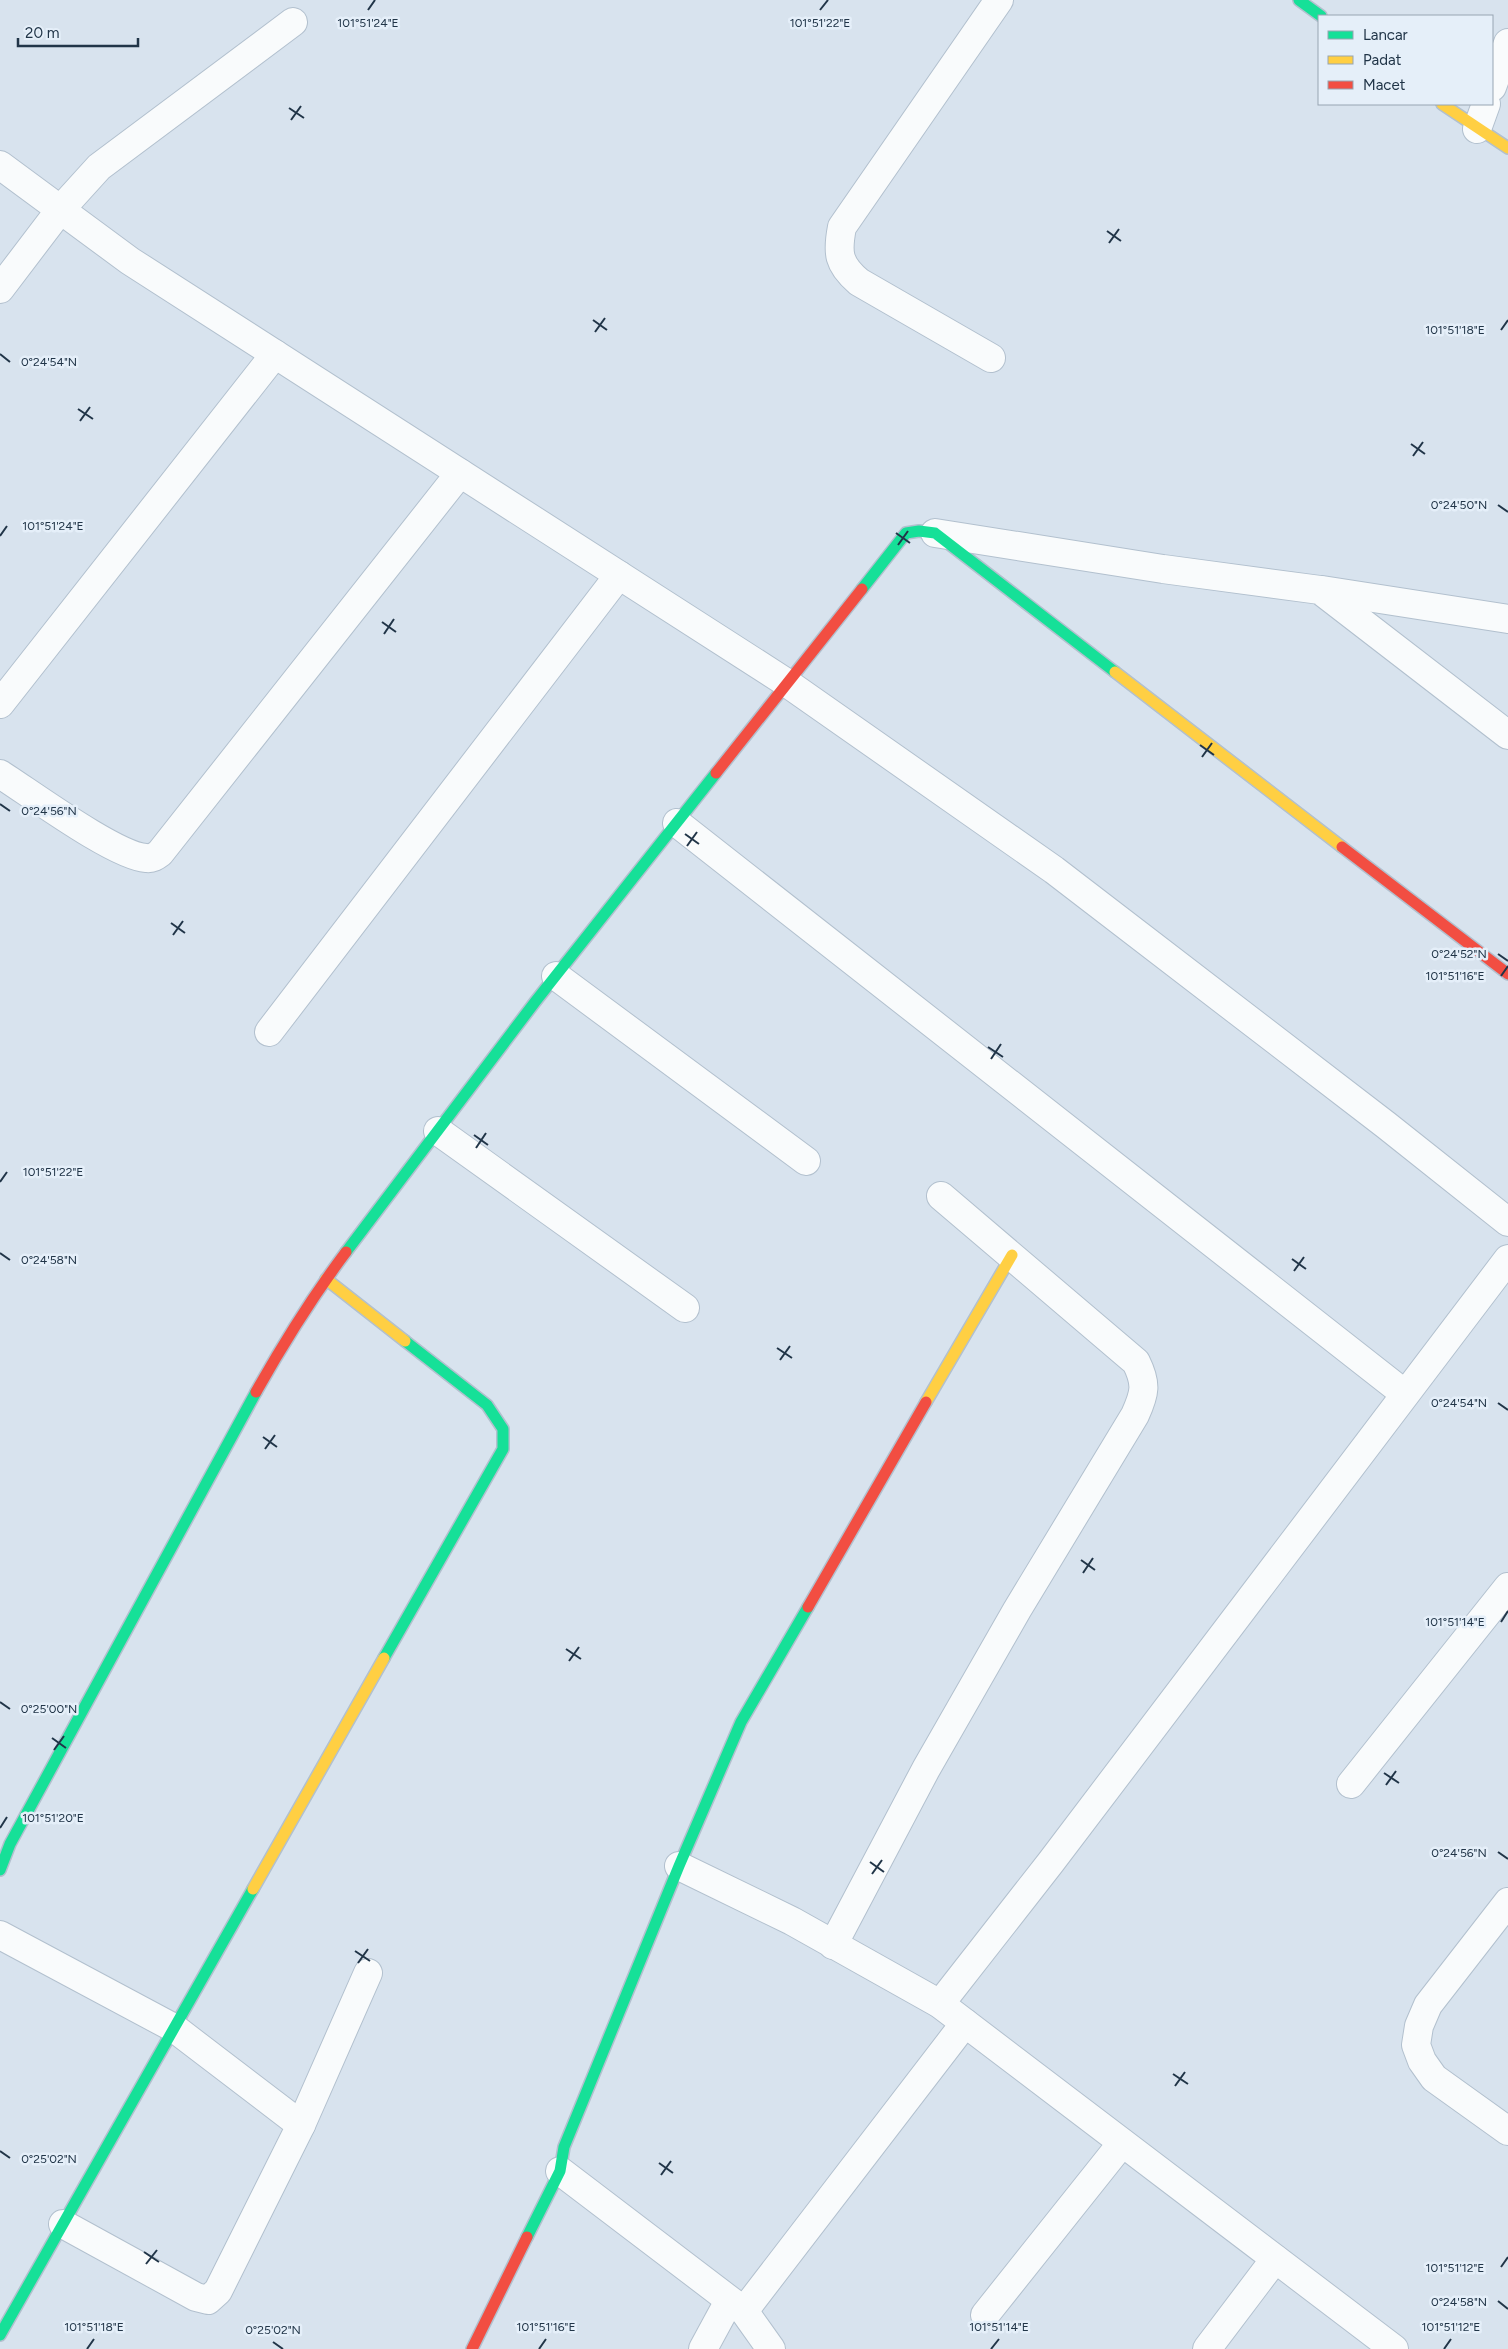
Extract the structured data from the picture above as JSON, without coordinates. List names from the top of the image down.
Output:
{
  "legend": ["Lancar", "Padat", "Macet"],
  "scale_bar": "20 m",
  "coordinates": [
    "101°51'24\"E",
    "101°51'22\"E",
    "101°51'18\"E",
    "0°24'54\"N",
    "0°24'50\"N",
    "0°24'56\"N",
    "0°24'52\"N",
    "101°51'16\"E",
    "0°24'58\"N",
    "101°51'14\"E",
    "0°25'00\"N",
    "101°51'20\"E",
    "0°25'02\"N",
    "101°51'12\"E"
  ]
}
